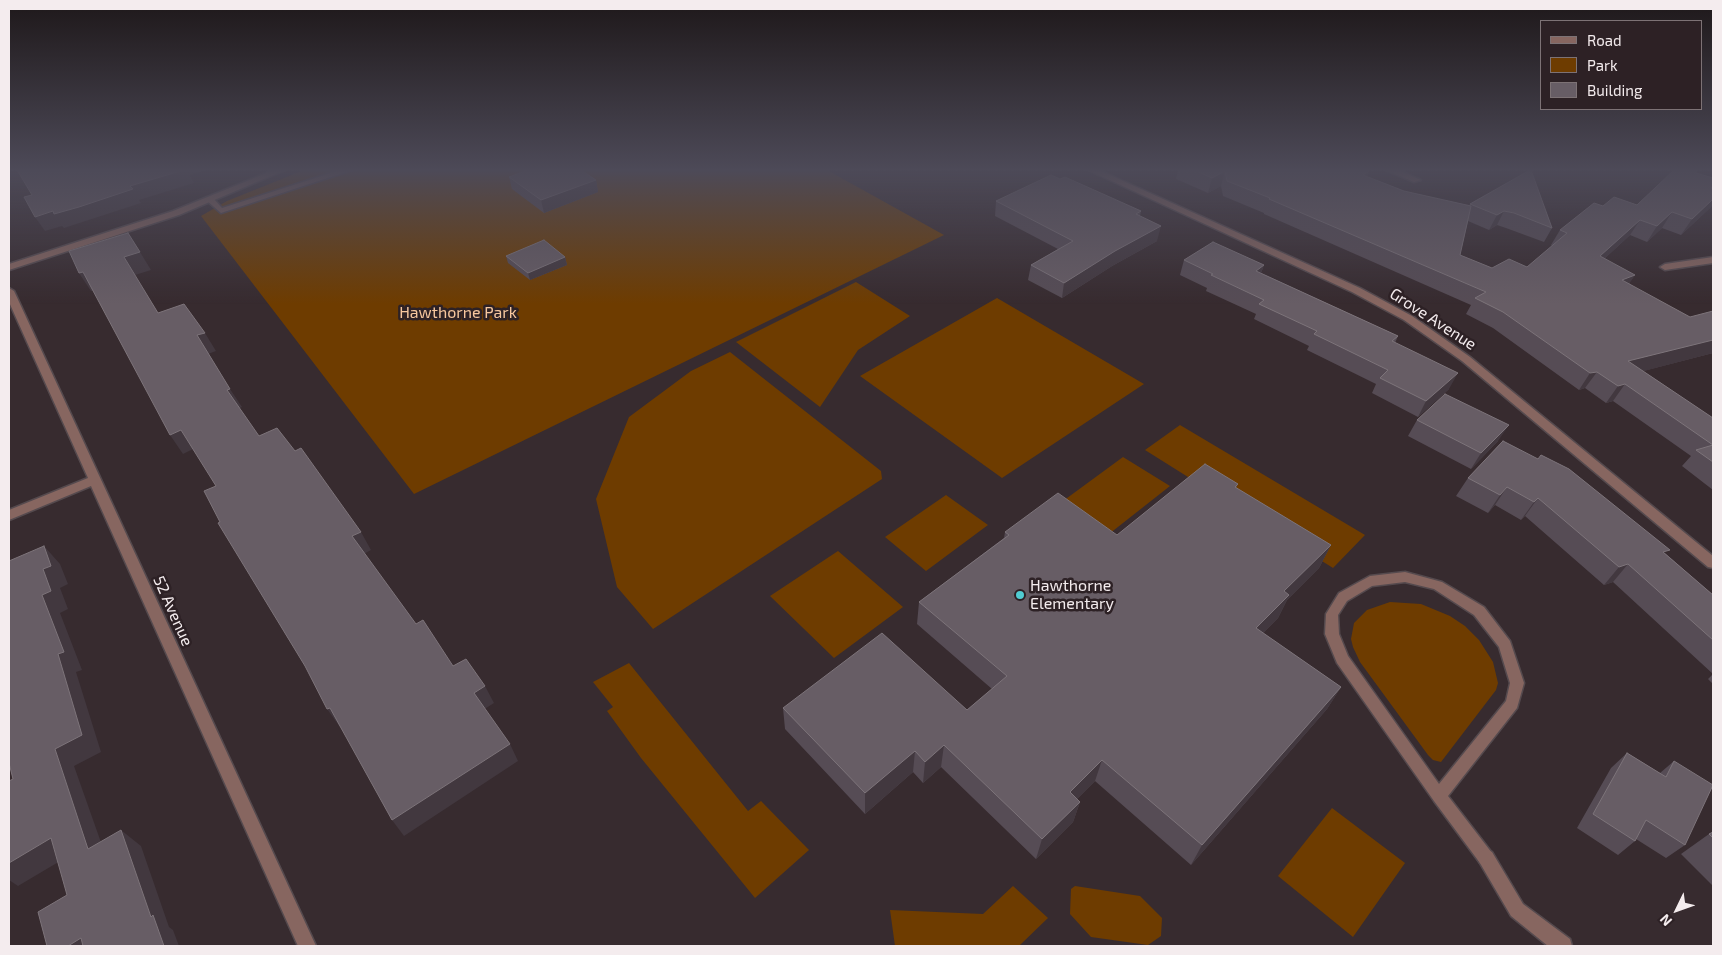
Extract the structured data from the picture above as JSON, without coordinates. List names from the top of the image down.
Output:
{
  "streets": {
    "street": ["Grove Avenue", "52 Avenue"]
  },
  "parks": ["Hawthorne Park"],
  "places": ["Hawthorne Elementary"],
  "legend": ["Road", "Park", "Building"],
  "north": "bottom left"
}
